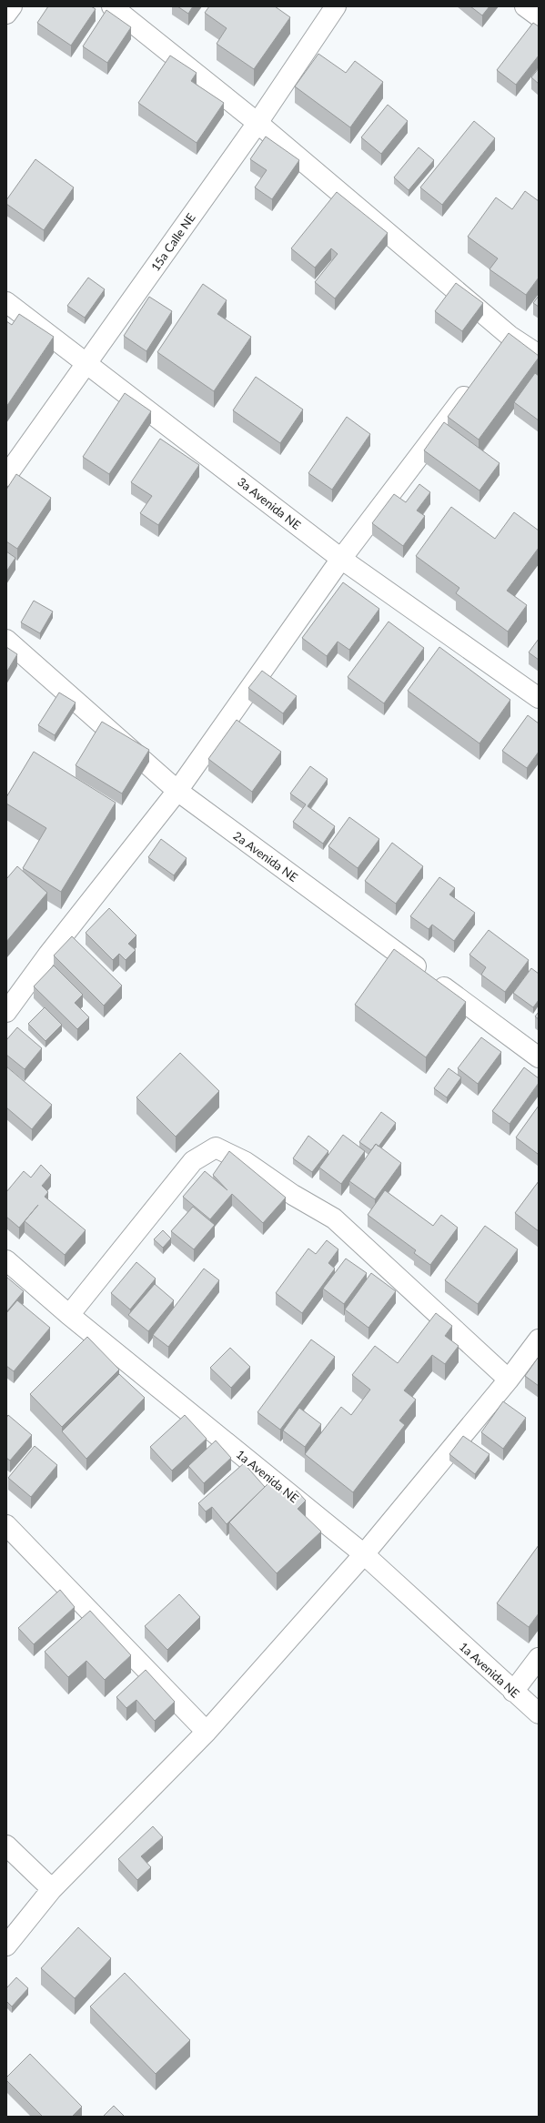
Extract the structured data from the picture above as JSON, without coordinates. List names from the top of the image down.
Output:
{
  "streets": {
    "street": [
      "15a Calle NE",
      "3a Avenida NE",
      "2a Avenida NE",
      "1a Avenida NE"
    ]
  },
  "crossings": [
    ["15a Calle NE", "3a Avenida NE"]
  ]
}
